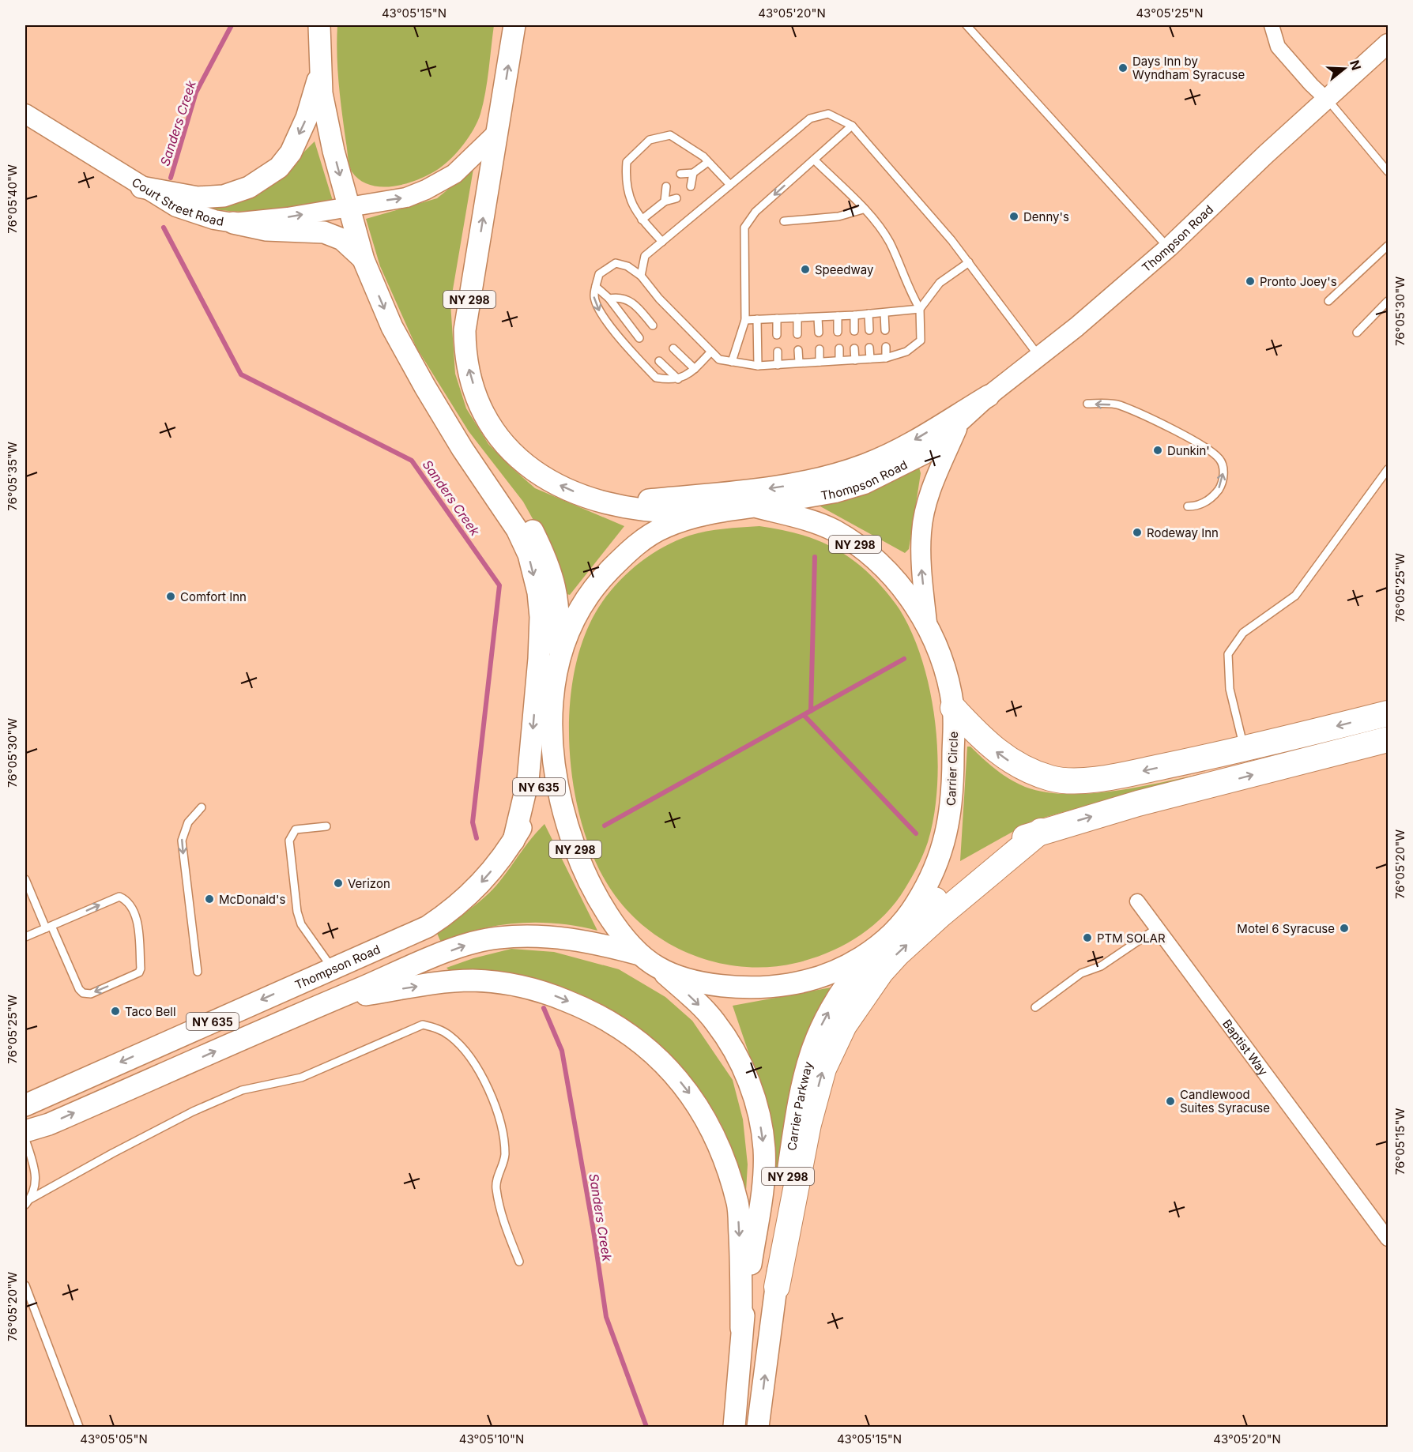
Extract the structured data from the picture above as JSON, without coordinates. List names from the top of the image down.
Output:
{
  "streets": {
    "main road": [
      "Thompson Road",
      "NY 298",
      "Carrier Circle",
      "NY 635",
      "Carrier Parkway"
    ],
    "street": ["Court Street Road", "Baptist Way"]
  },
  "crossings": [
    ["Court Street Road", "NY 298"],
    ["Thompson Road", "Carrier Circle"],
    ["NY 298", "Carrier Circle"],
    ["Carrier Circle", "NY 635"],
    ["Carrier Circle", "Carrier Parkway"]
  ],
  "one_way": ["Court Street Road", "Carrier Parkway"],
  "water": ["Sanders Creek"],
  "places": [
    "Days Inn by Wyndham Syracuse",
    "Denny's",
    "Speedway",
    "Pronto Joey's",
    "Dunkin'",
    "Rodeway Inn",
    "Comfort Inn",
    "Verizon",
    "McDonald's",
    "Motel 6 Syracuse",
    "PTM SOLAR",
    "Taco Bell",
    "Candlewood Suites Syracuse"
  ],
  "north": "right",
  "coordinates": [
    "43°05'15\"N",
    "43°05'20\"N",
    "43°05'25\"N",
    "76°05'40\"W",
    "76°05'30\"W",
    "76°05'35\"W",
    "76°05'25\"W",
    "76°05'20\"W",
    "76°05'15\"W",
    "43°05'05\"N",
    "43°05'10\"N"
  ]
}
